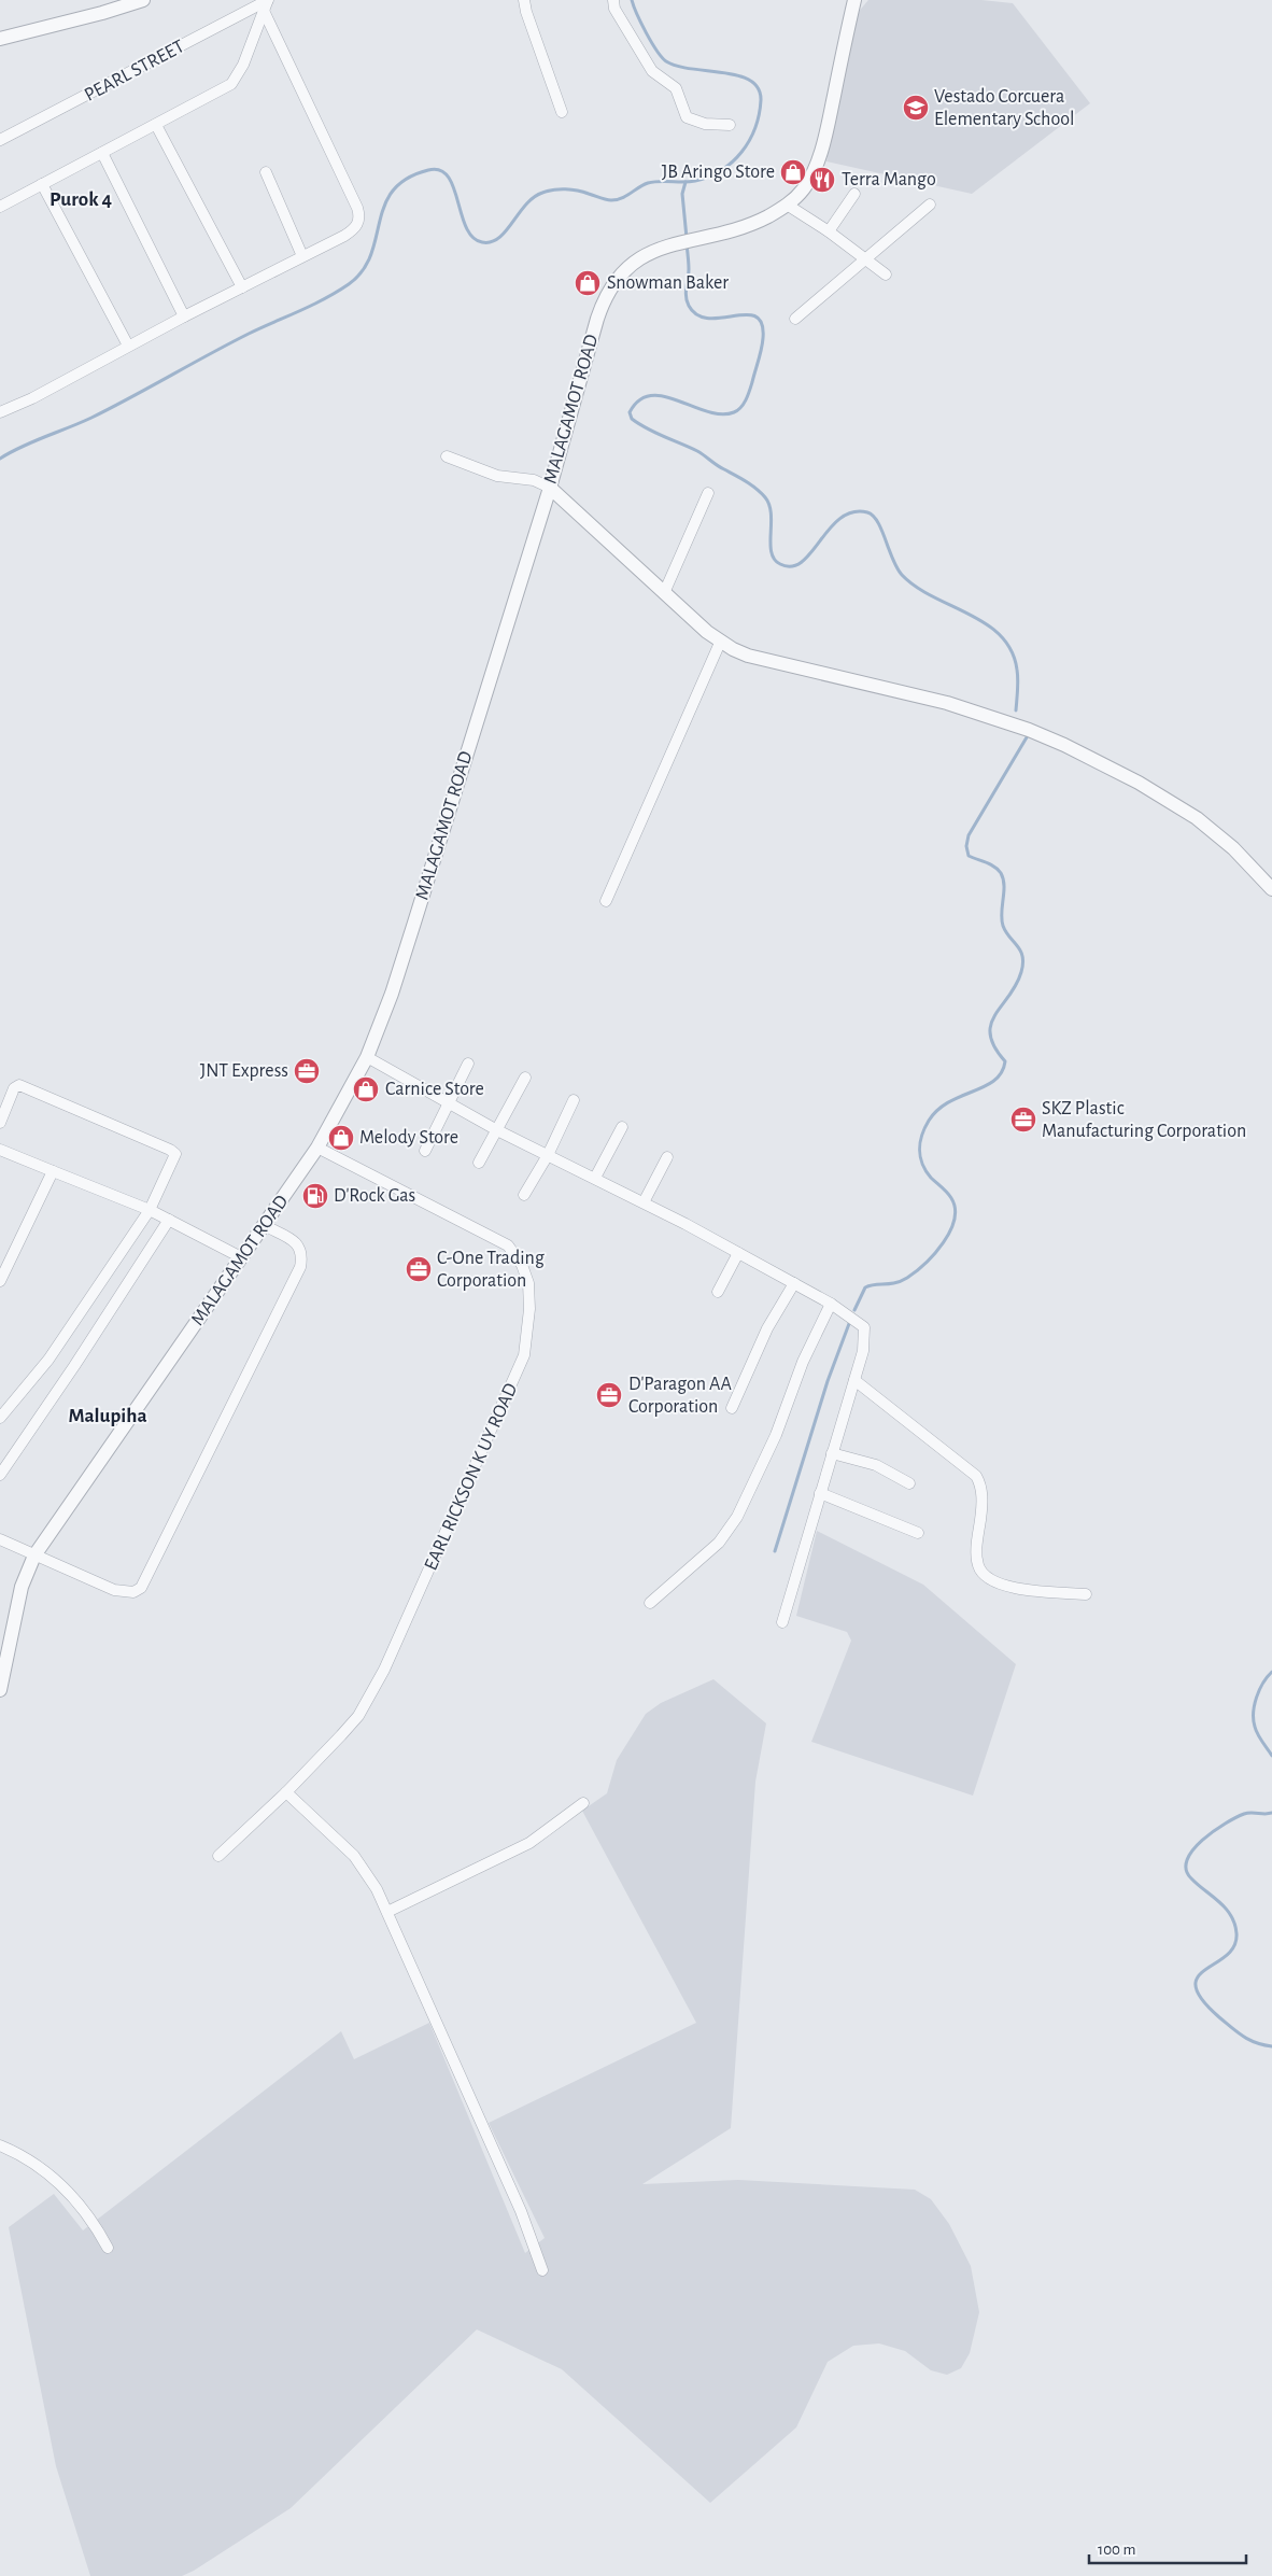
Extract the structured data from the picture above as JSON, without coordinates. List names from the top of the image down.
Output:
{
  "streets": {
    "street": ["PEARL STREET", "MALAGAMOT ROAD", "EARL RICKSON K UY ROAD"]
  },
  "crossings": [
    ["MALAGAMOT ROAD", "EARL RICKSON K UY ROAD"]
  ],
  "districts": ["Purok 4", "Malupiha"],
  "places": {
    "school or university": ["Vestado Corcuera Elementary School"],
    "shop": [
      "JB Aringo Store",
      "Snowman Baker",
      "Carnice Store",
      "Melody Store"
    ],
    "restaurant": ["Terra Mango"],
    "office": [
      "JNT Express",
      "SKZ Plastic Manufacturing Corporation",
      "C-One Trading Corporation",
      "D'Paragon AA Corporation"
    ],
    "fuel station": ["D'Rock Gas"]
  },
  "scale_bar": "100 m"
}
